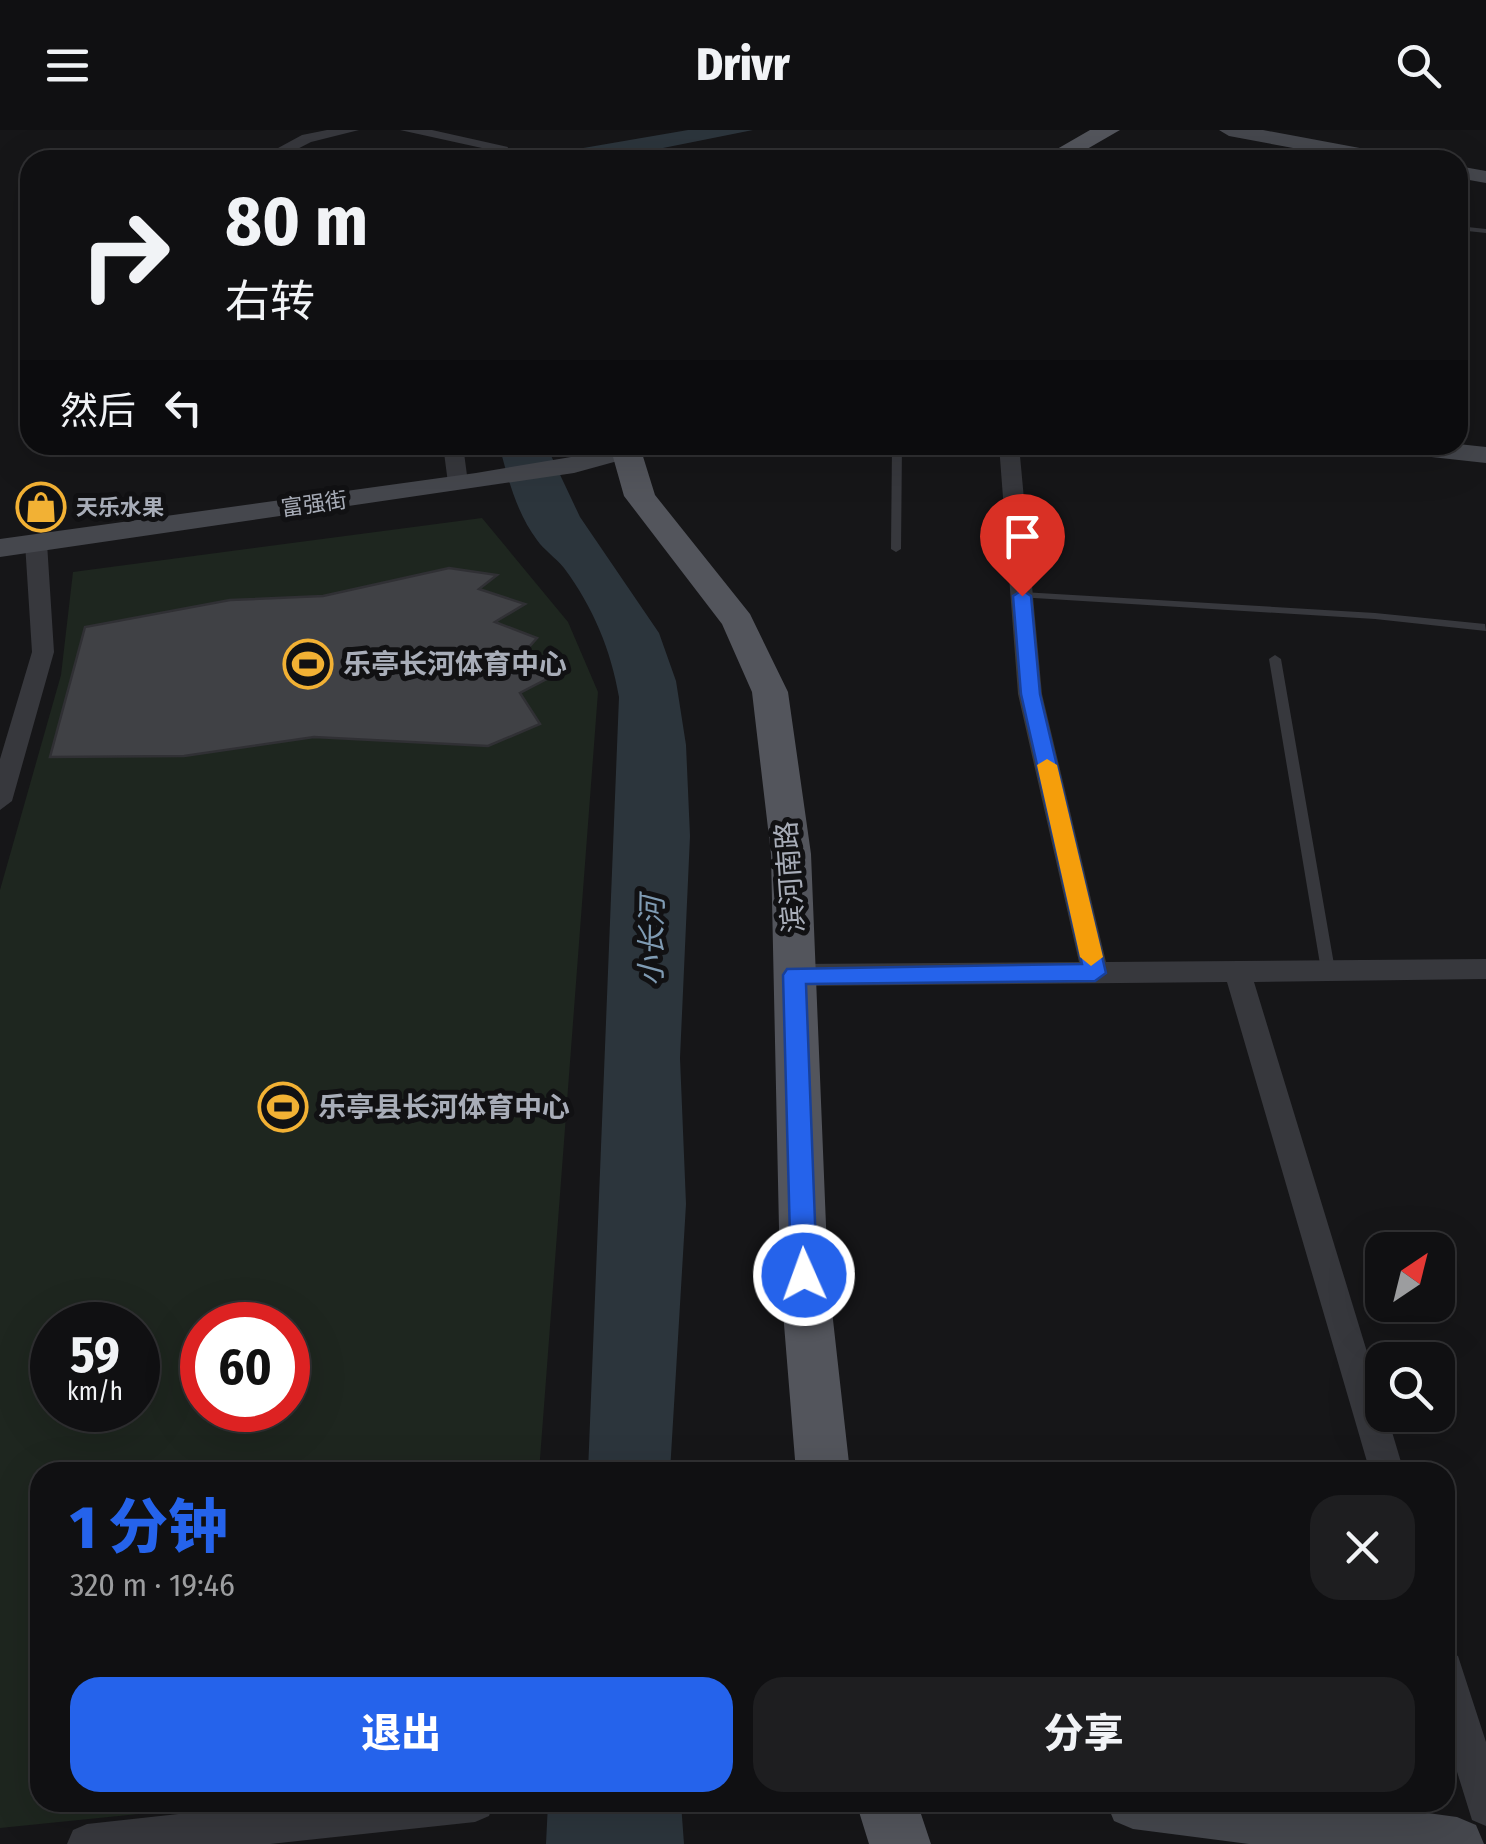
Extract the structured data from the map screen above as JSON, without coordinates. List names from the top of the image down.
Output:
{
  "streets": {
    "main road": ["富强街", "滨河南路"]
  },
  "water": ["小长河"],
  "places": {
    "shop": ["天乐水果"],
    "sports": ["乐亭长河体育中心", "乐亭县长河体育中心"]
  },
  "north": "top right",
  "page": {
    "header": "Drivr",
    "turn": ["80 m", "右转"],
    "then": "然后",
    "speed": "59 km/h",
    "limit": "60",
    "heading": ["1 分钟", "320 m · 19:46"],
    "buttons": ["退出", "分享"]
  }
}
